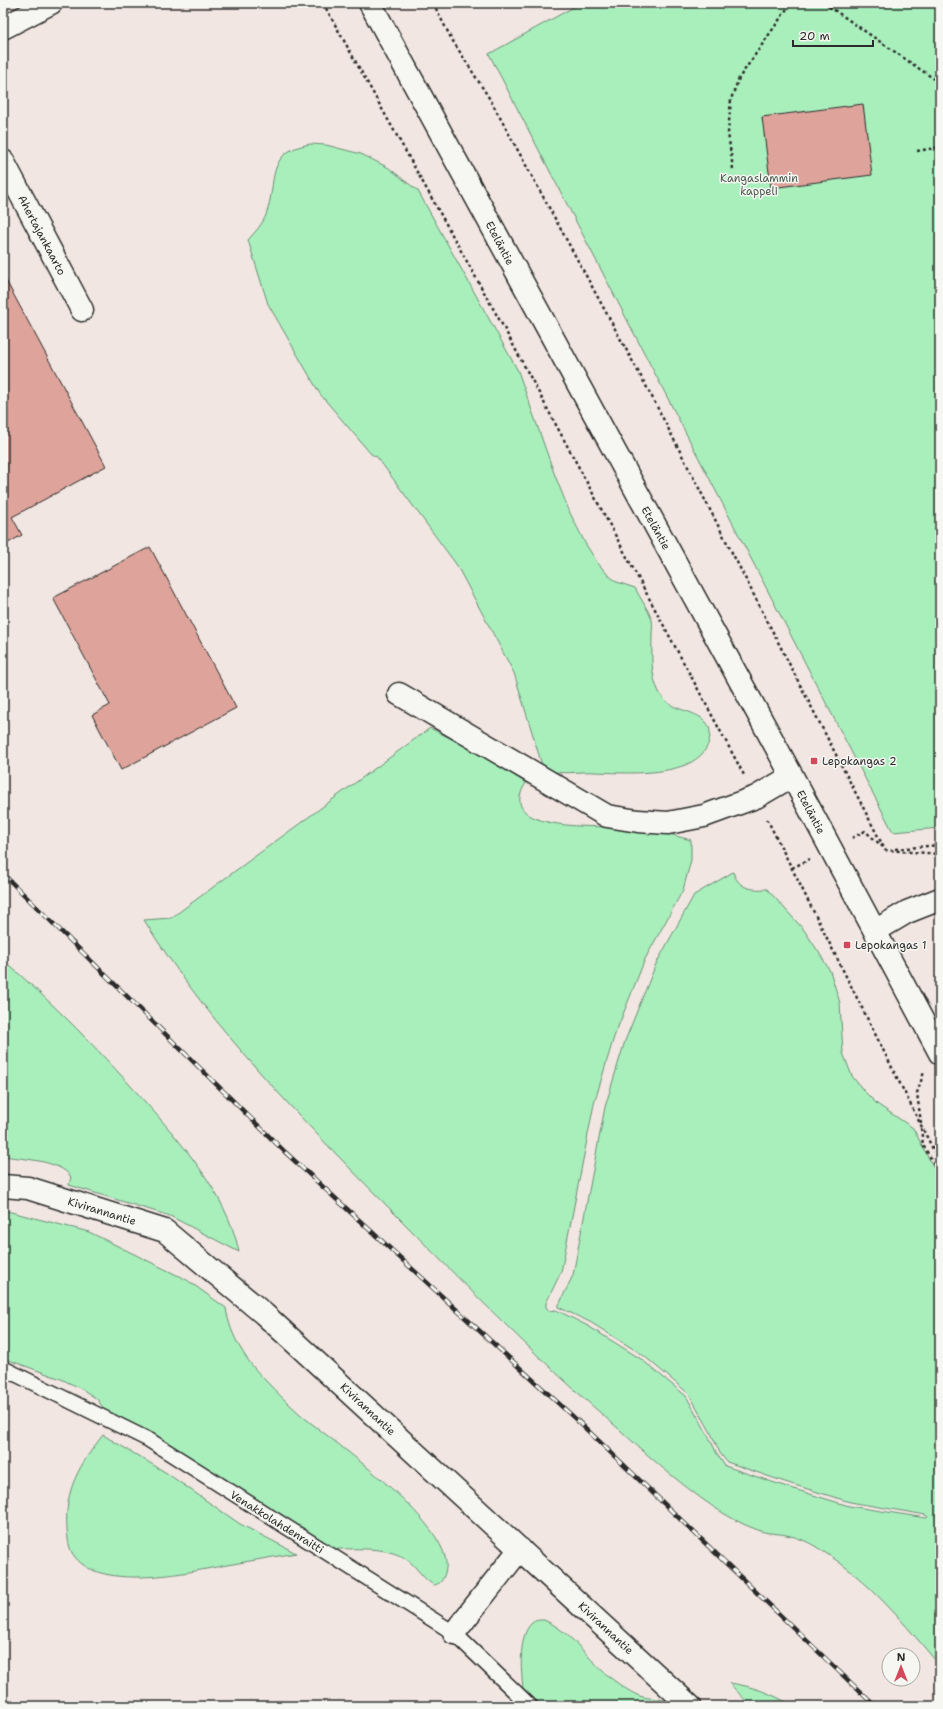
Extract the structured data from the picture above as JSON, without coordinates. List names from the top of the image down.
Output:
{
  "streets": {
    "street": ["Ahertajankaarto", "Eteläntie", "Kivirannantie"],
    "lane": ["Venakkolahdenraitti"]
  },
  "parks": ["Kangaslammin kappeli"],
  "places": {
    "transit": ["Lepokangas 2", "Lepokangas 1"]
  },
  "scale_bar": "20 m",
  "north": "top"
}
